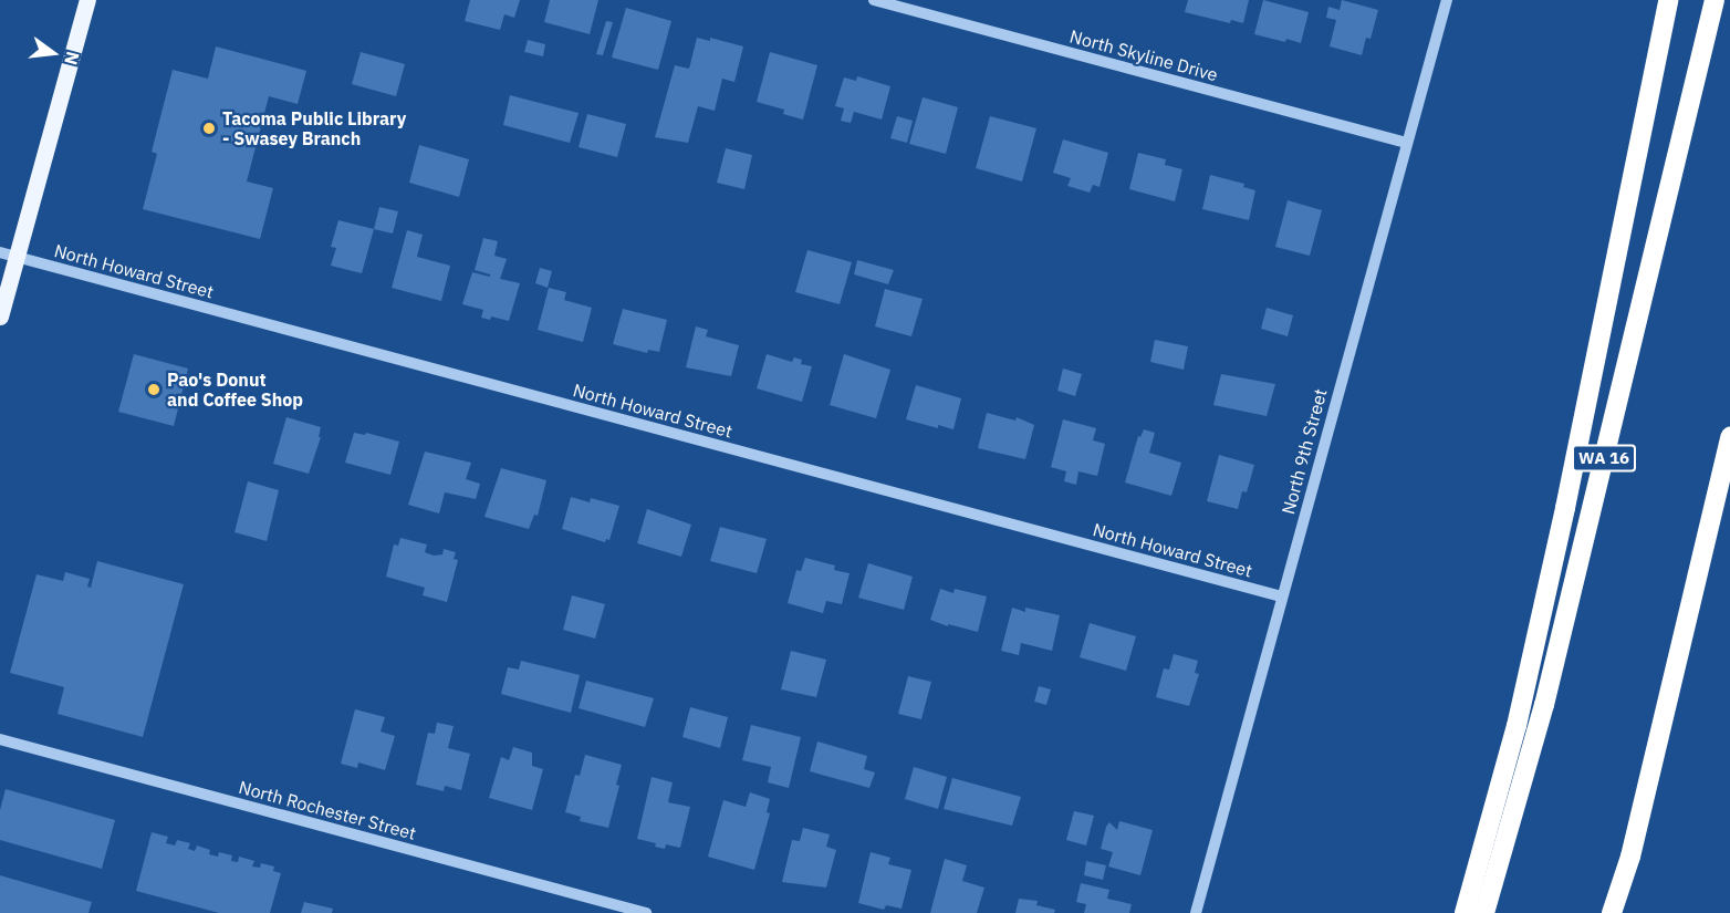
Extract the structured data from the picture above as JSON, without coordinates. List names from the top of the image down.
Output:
{
  "streets": {
    "highway": ["WA 16"],
    "street": [
      "North Skyline Drive",
      "North Howard Street",
      "North 9th Street",
      "North Rochester Street"
    ]
  },
  "crossings": [
    ["North Skyline Drive", "North 9th Street"],
    ["North Howard Street", "North 9th Street"]
  ],
  "places": ["Tacoma Public Library - Swasey Branch", "Pao's Donut and Coffee Shop"],
  "north": "right"
}
